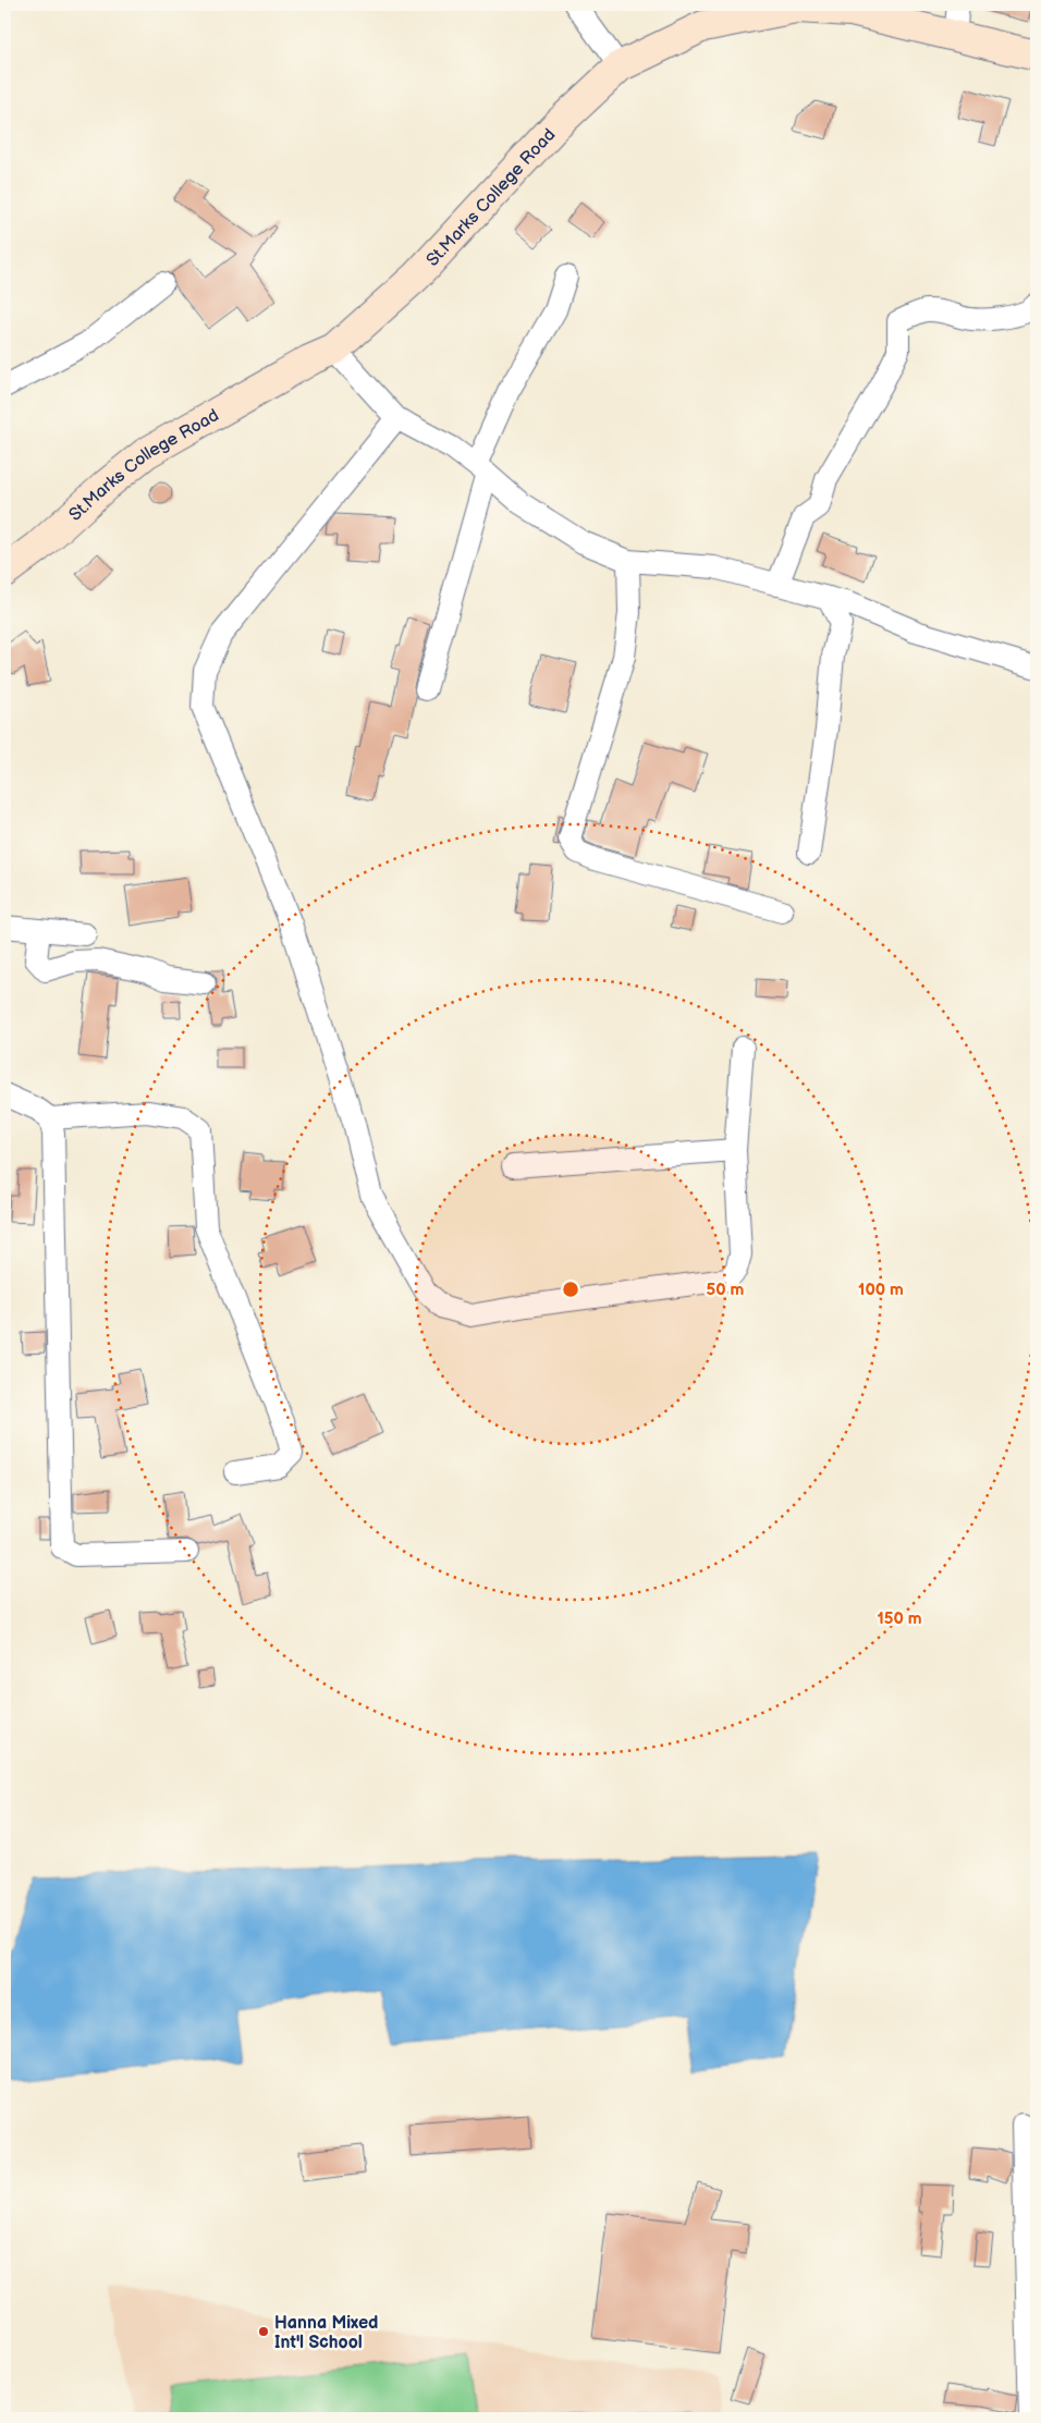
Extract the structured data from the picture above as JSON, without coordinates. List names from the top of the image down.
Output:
{
  "streets": {
    "main road": ["St.Marks College Road"]
  },
  "places": ["Hanna Mixed Int'l School"],
  "rings": ["50 m", "100 m", "150 m"]
}
